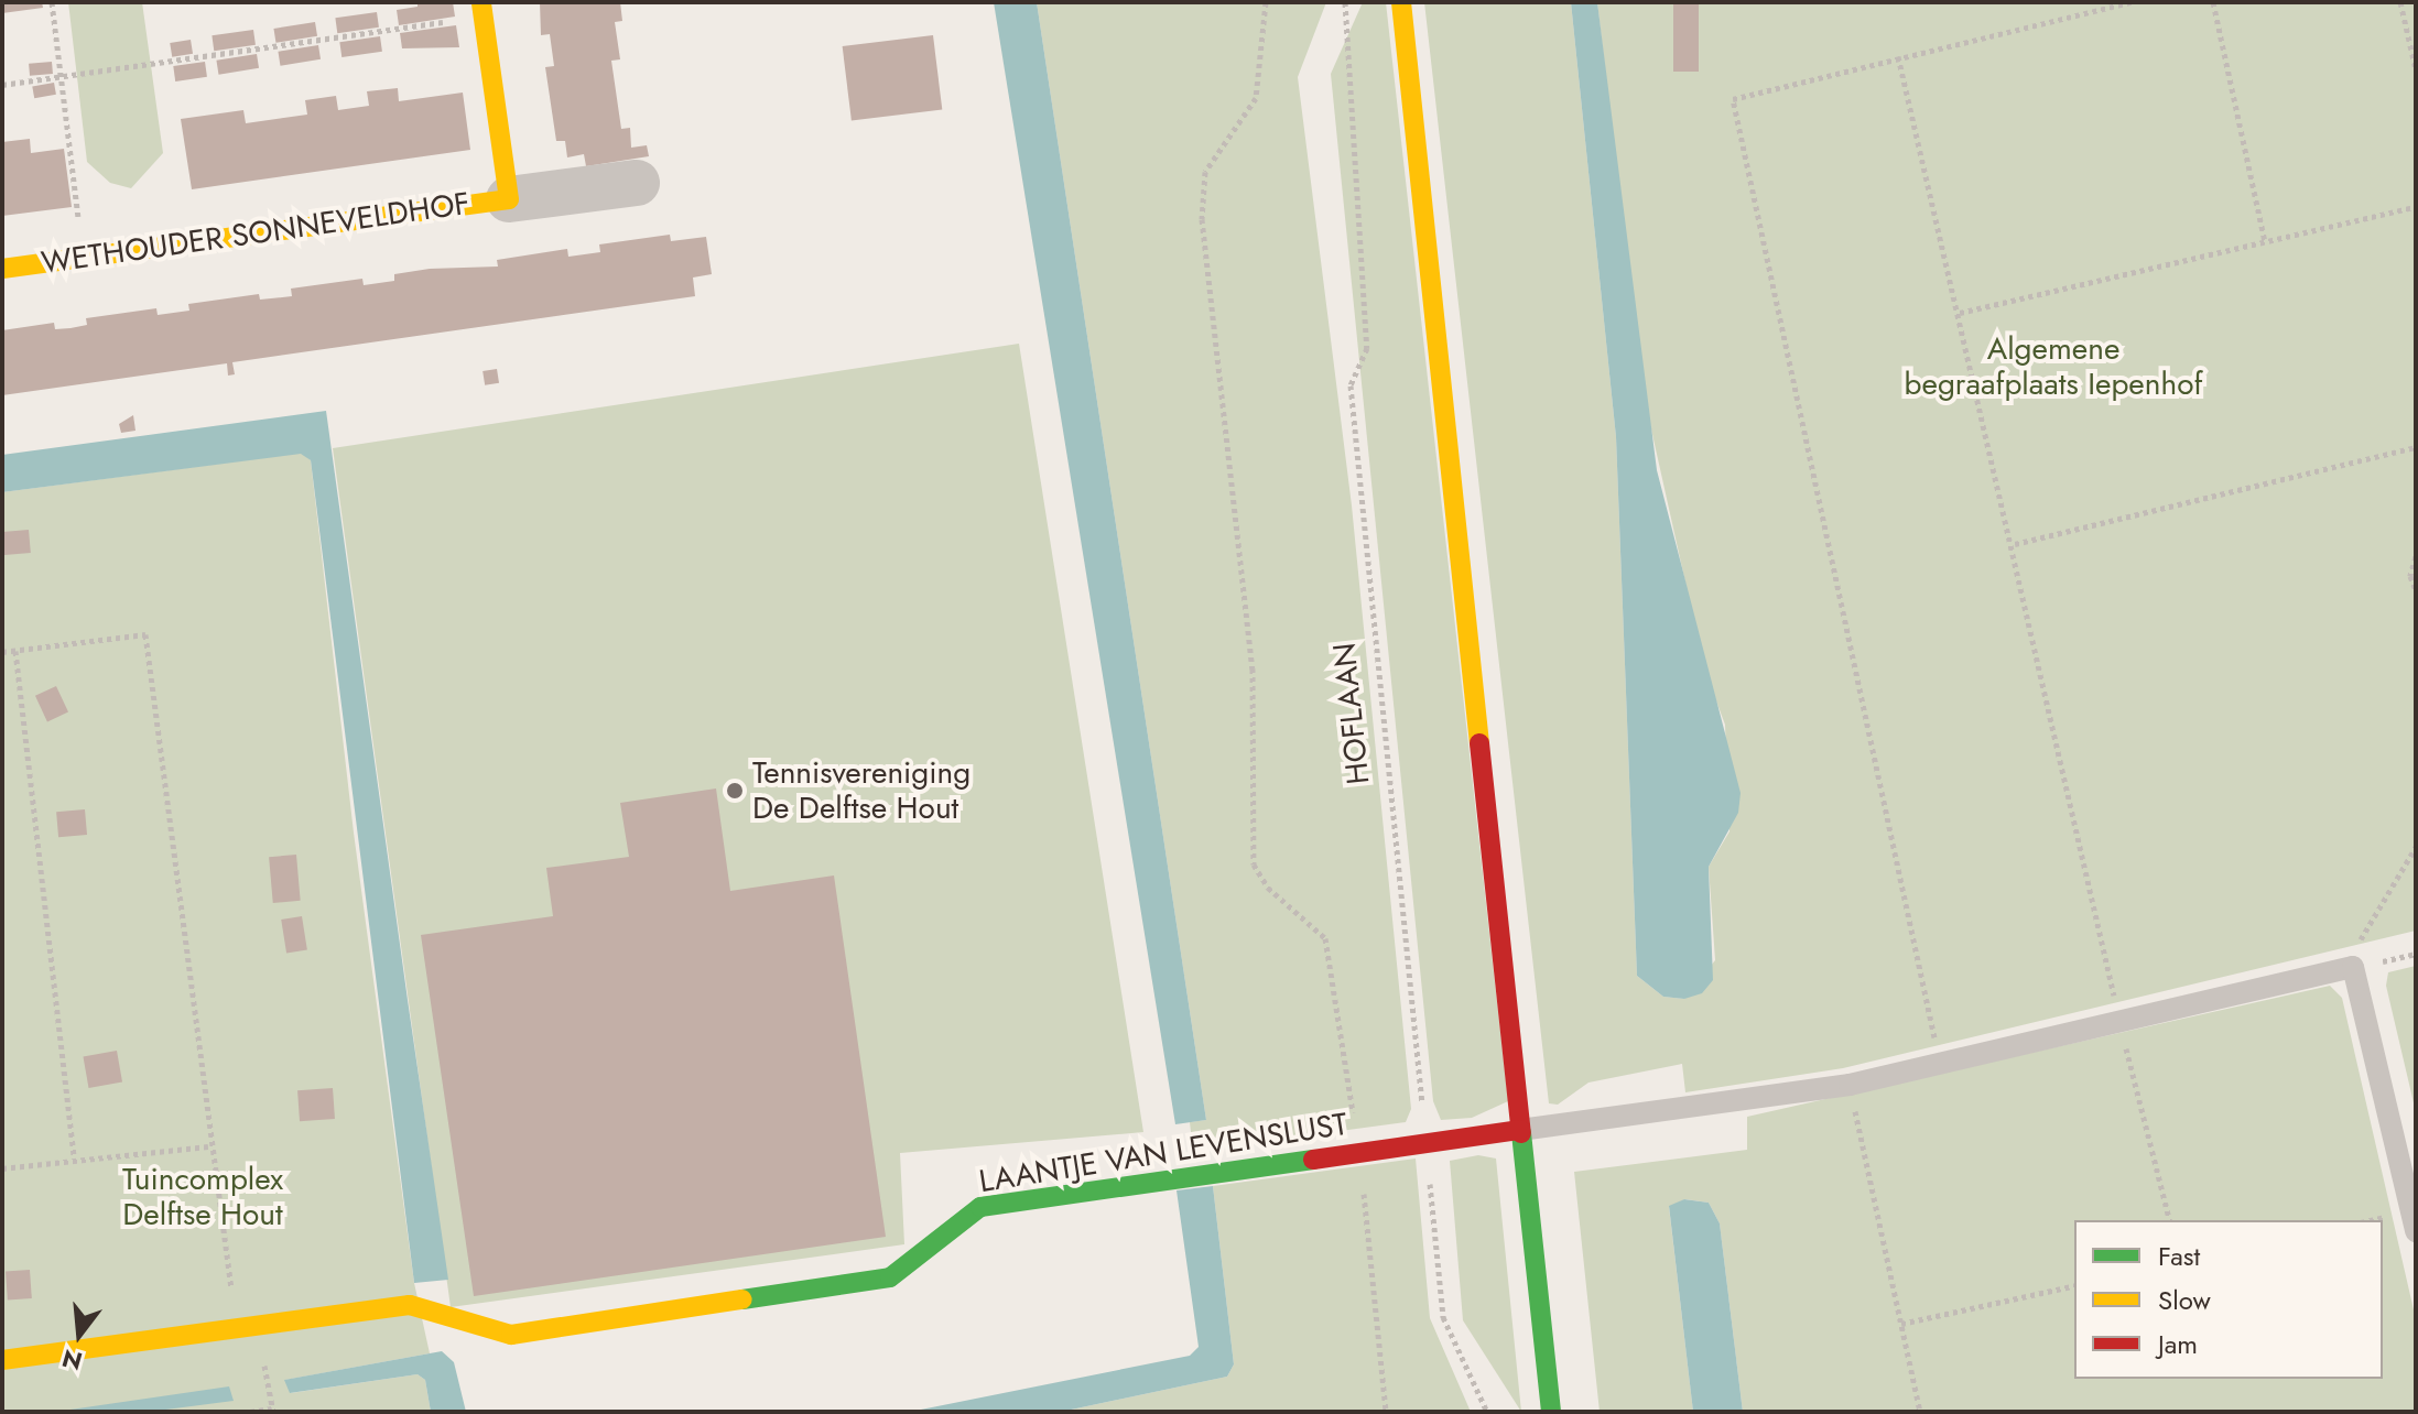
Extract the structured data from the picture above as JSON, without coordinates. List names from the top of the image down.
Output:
{
  "streets": {
    "street": ["WETHOUDER SONNEVELDHOF", "LAANTJE VAN LEVENSLUST"],
    "path": ["HOFLAAN"]
  },
  "crossings": [
    ["HOFLAAN", "LAANTJE VAN LEVENSLUST"]
  ],
  "parks": ["Algemene begraafplaats Iepenhof", "Tuincomplex Delftse Hout"],
  "places": ["Tennisvereniging De Delftse Hout"],
  "legend": ["Fast", "Slow", "Jam"],
  "north": "bottom"
}
